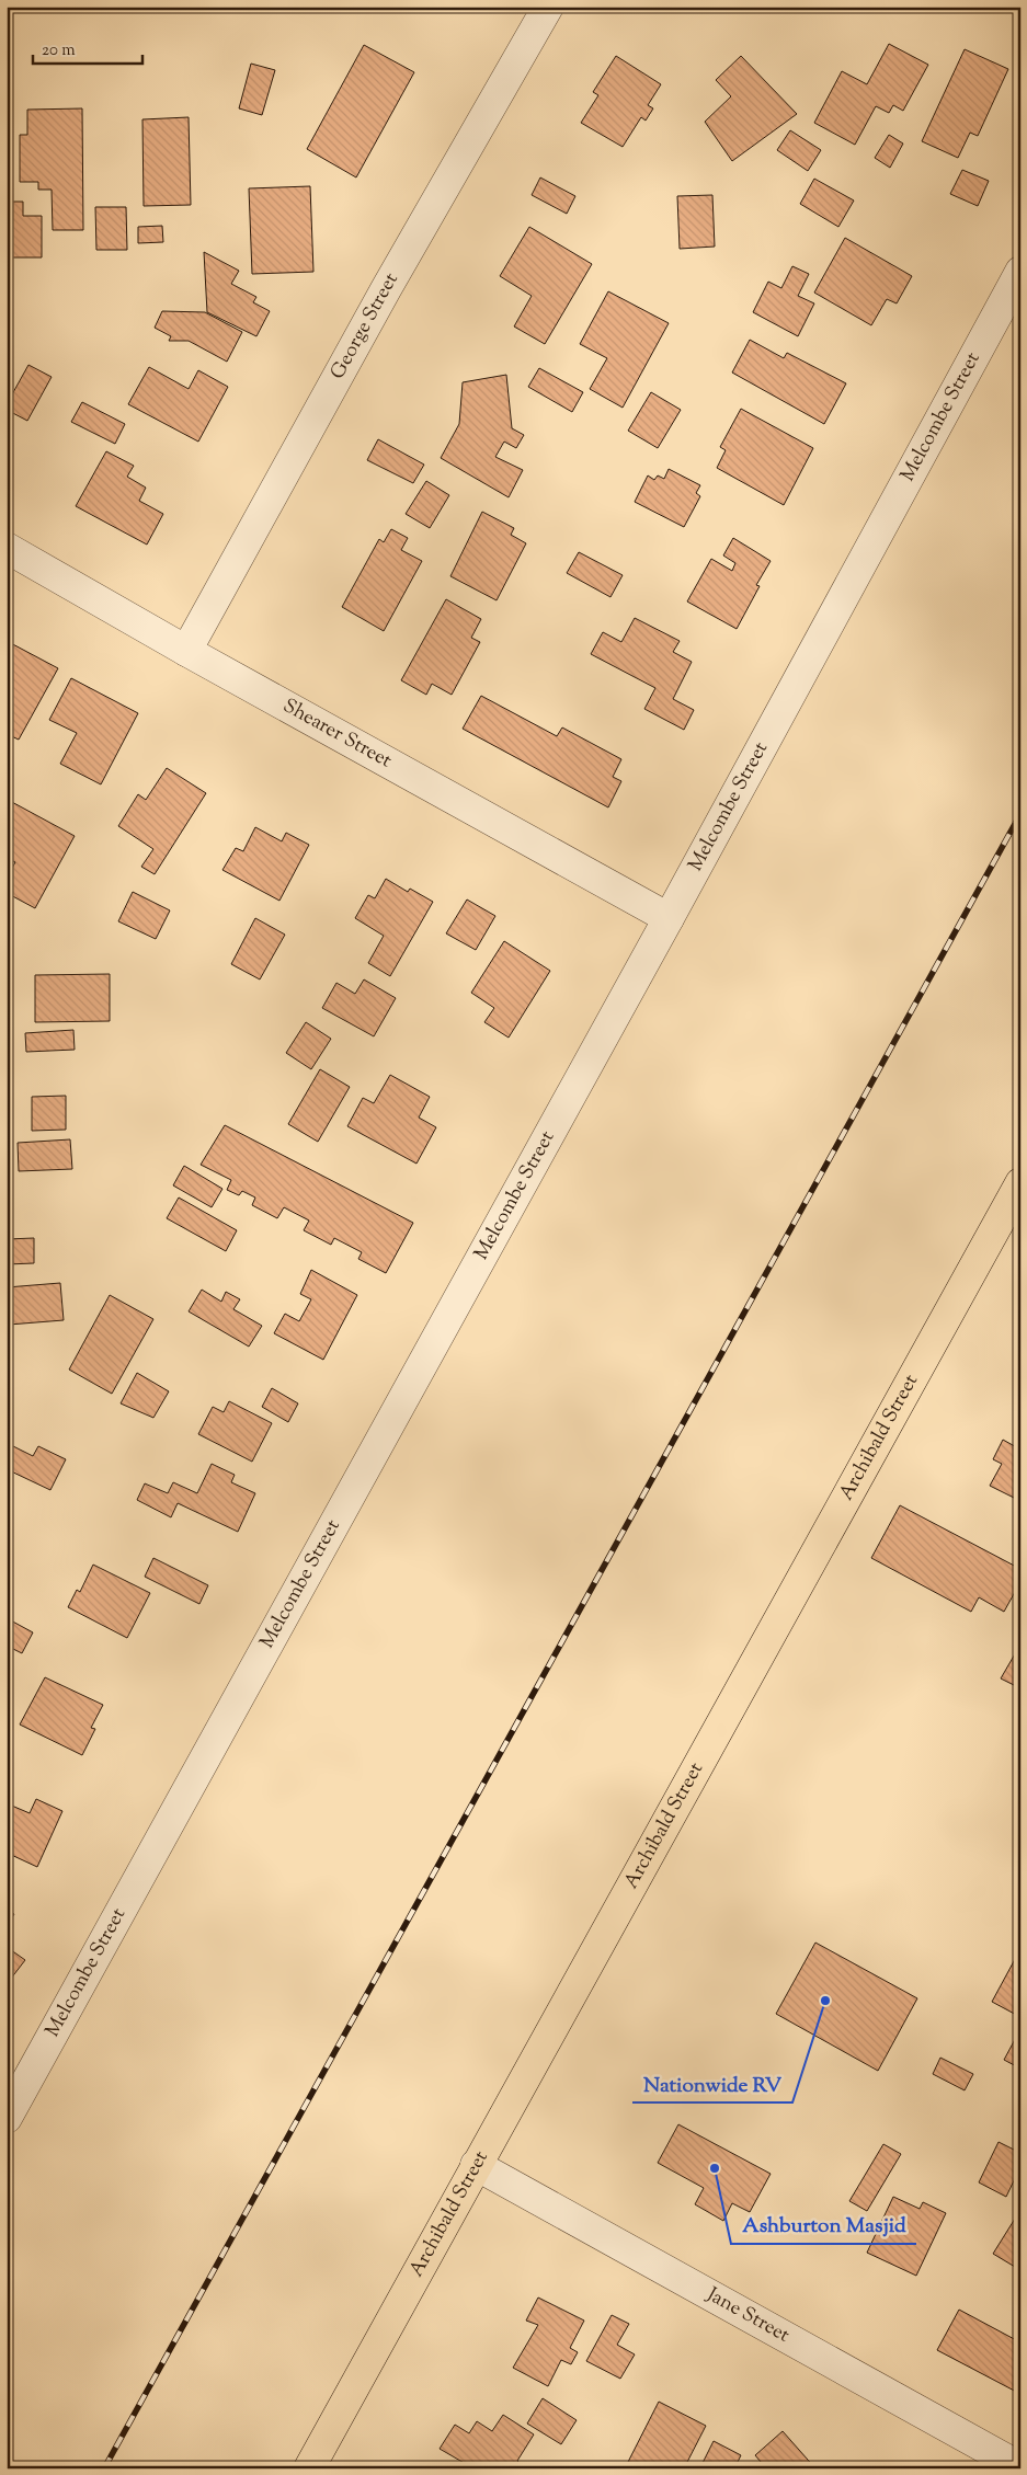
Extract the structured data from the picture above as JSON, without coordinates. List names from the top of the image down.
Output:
{
  "streets": {
    "highway": ["Archibald Street"],
    "street": [
      "George Street",
      "Melcombe Street",
      "Shearer Street",
      "Jane Street"
    ]
  },
  "crossings": [
    ["George Street", "Shearer Street"],
    ["Melcombe Street", "Shearer Street"],
    ["Archibald Street", "Jane Street"]
  ],
  "places": ["Nationwide RV", "Ashburton Masjid"],
  "scale_bar": "20 m"
}
